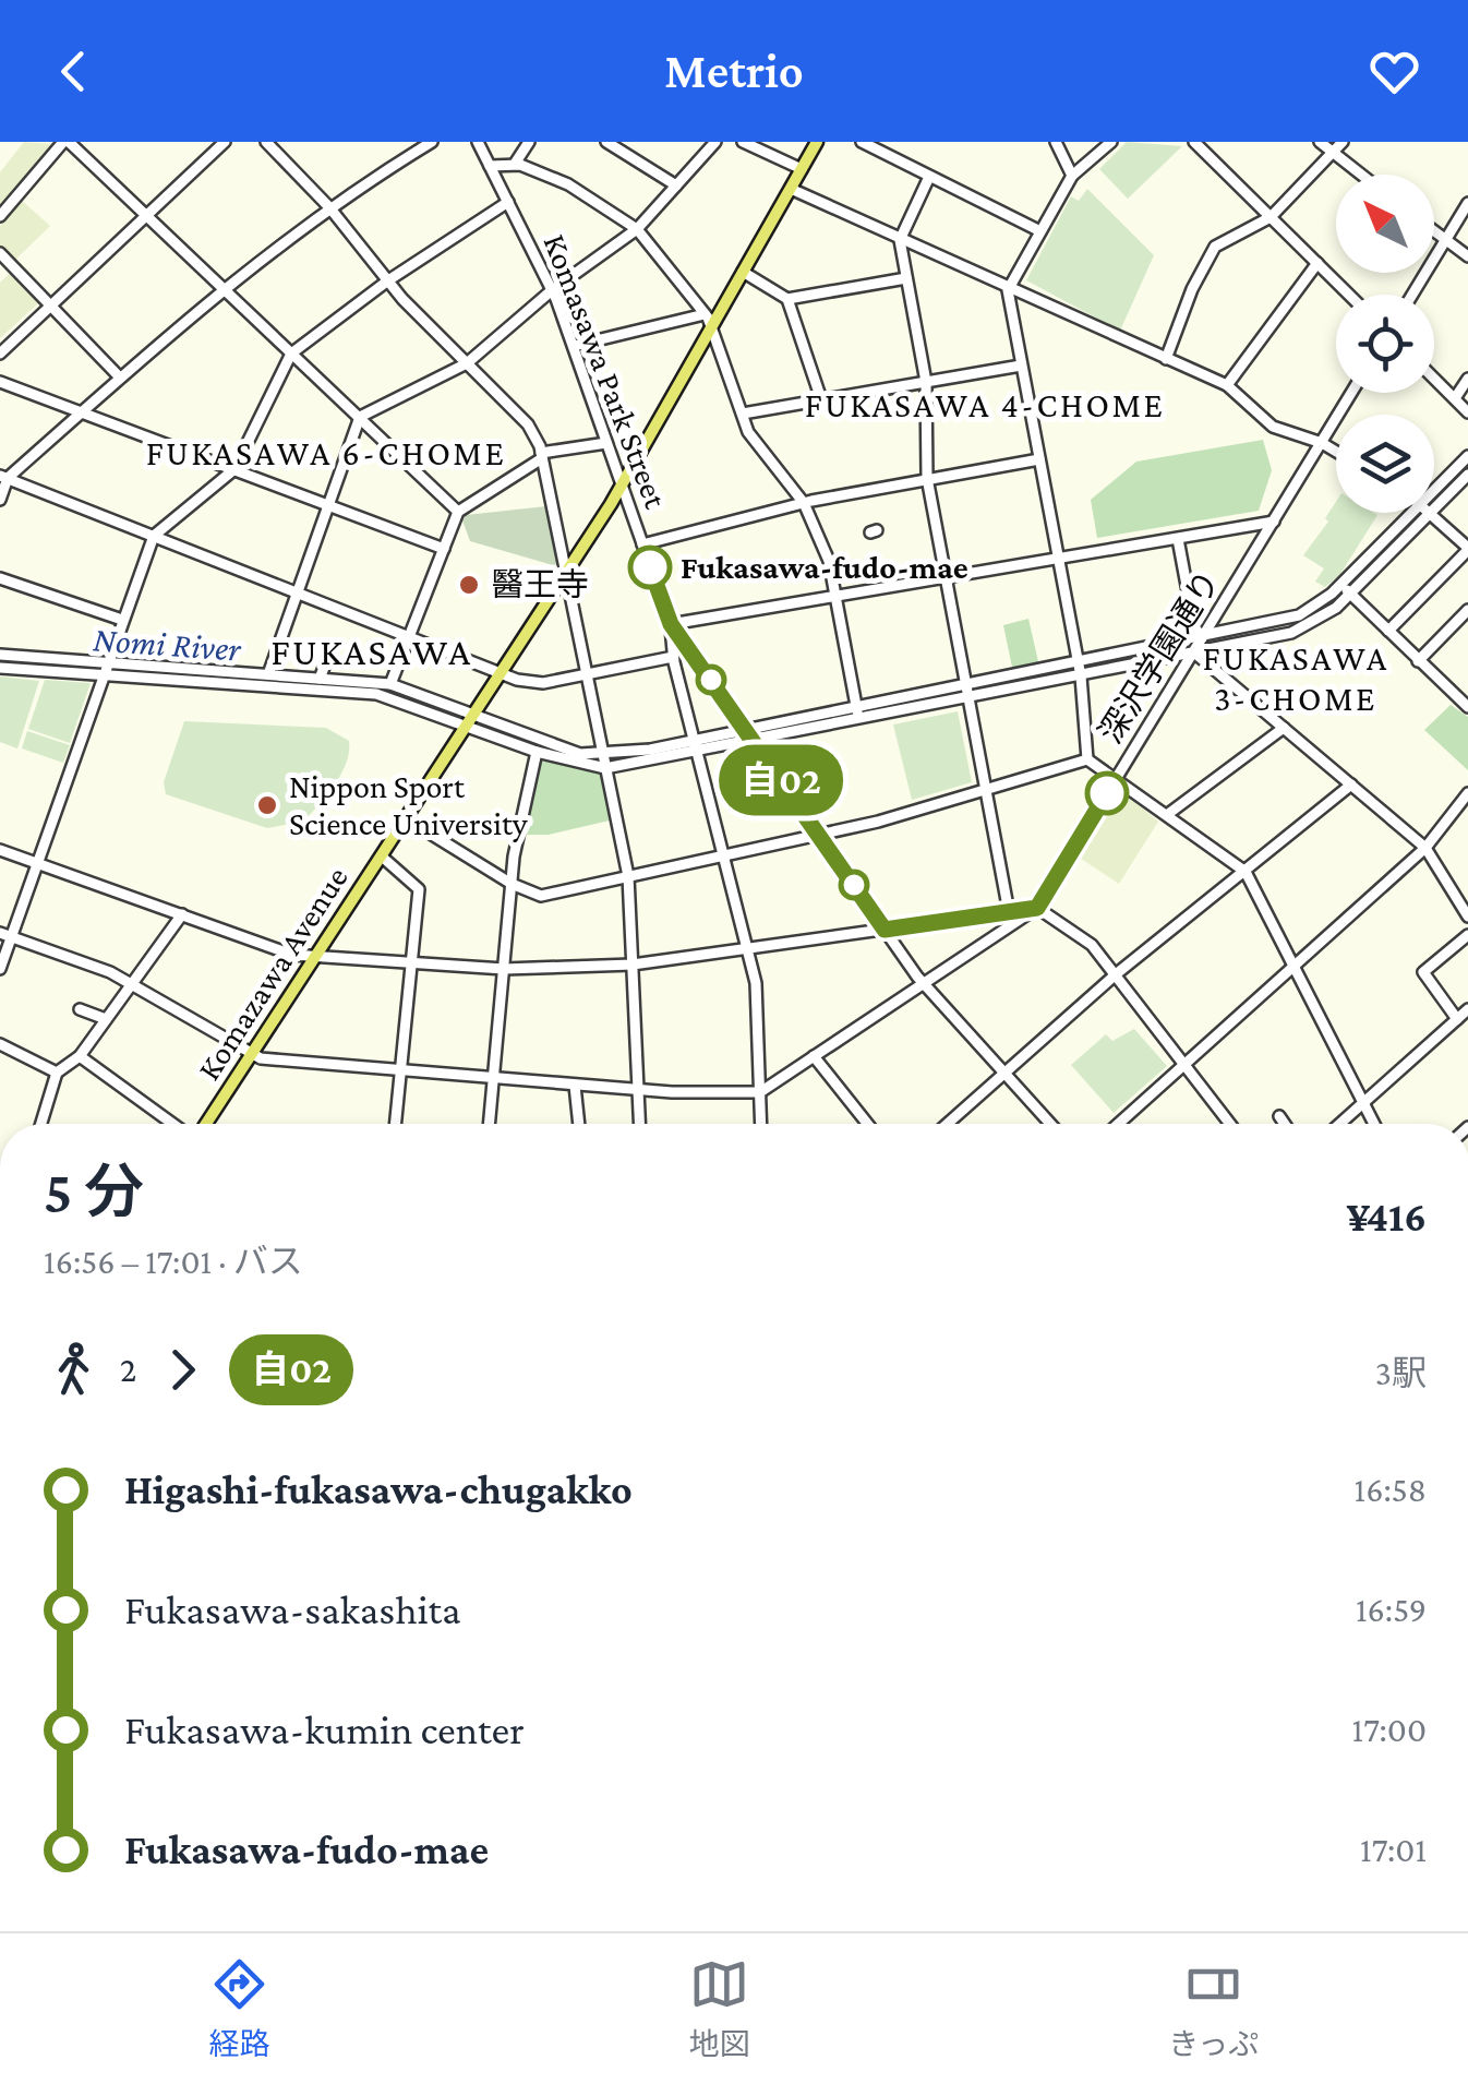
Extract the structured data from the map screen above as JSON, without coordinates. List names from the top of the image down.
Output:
{
  "streets": {
    "main road": ["Komazawa Avenue"],
    "street": ["Komasawa Park Street", "深沢学園通り"]
  },
  "crossings": [
    ["Komasawa Park Street", "Komazawa Avenue"]
  ],
  "districts": [
    "FUKASAWA 4-CHOME",
    "FUKASAWA 6-CHOME",
    "FUKASAWA",
    "FUKASAWA 3-CHOME"
  ],
  "water": ["Nomi River"],
  "places": ["Fukasawa-fudo-mae", "醫王寺", "Nippon Sport Science University"],
  "lines": ["bus line 自02"],
  "north": "top left",
  "page": {
    "header": "Metrio",
    "on_map": "自02",
    "heading": ["5 分", "16:56 – 17:01 · バス", "¥416"],
    "legs": ["2", "自02", "3駅"],
    "list": [
      {
        "name": "Higashi-fukasawa-chugakko",
        "value": "16:58"
      },
      {
        "name": "Fukasawa-sakashita",
        "value": "16:59"
      },
      {
        "name": "Fukasawa-kumin center",
        "value": "17:00"
      },
      {
        "name": "Fukasawa-fudo-mae",
        "value": "17:01"
      }
    ],
    "tabs": ["経路", "地図", "きっぷ"]
  }
}
